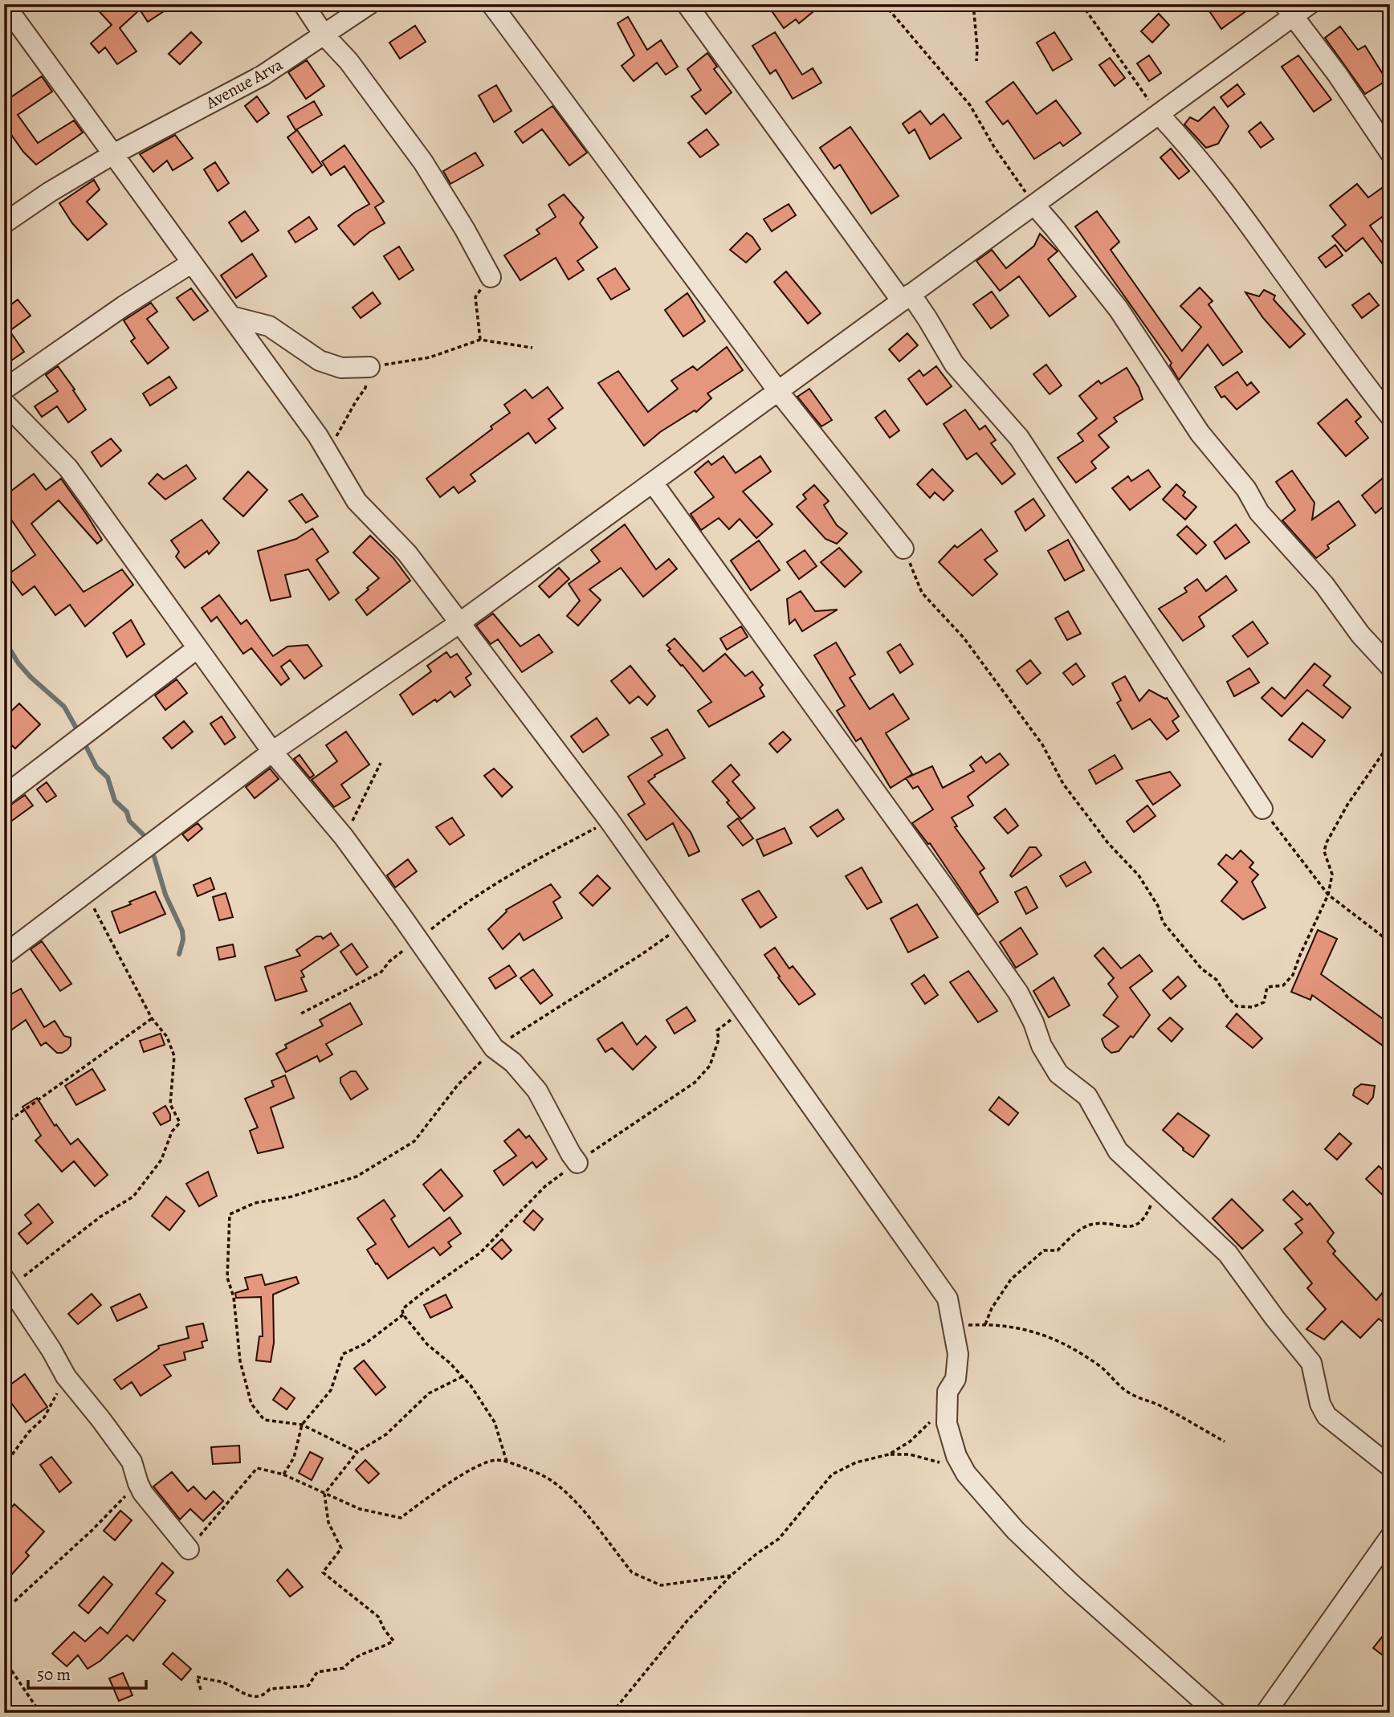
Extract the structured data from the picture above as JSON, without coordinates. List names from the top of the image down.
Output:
{
  "streets": {
    "street": ["Avenue Arva"]
  },
  "scale_bar": "50 m"
}
